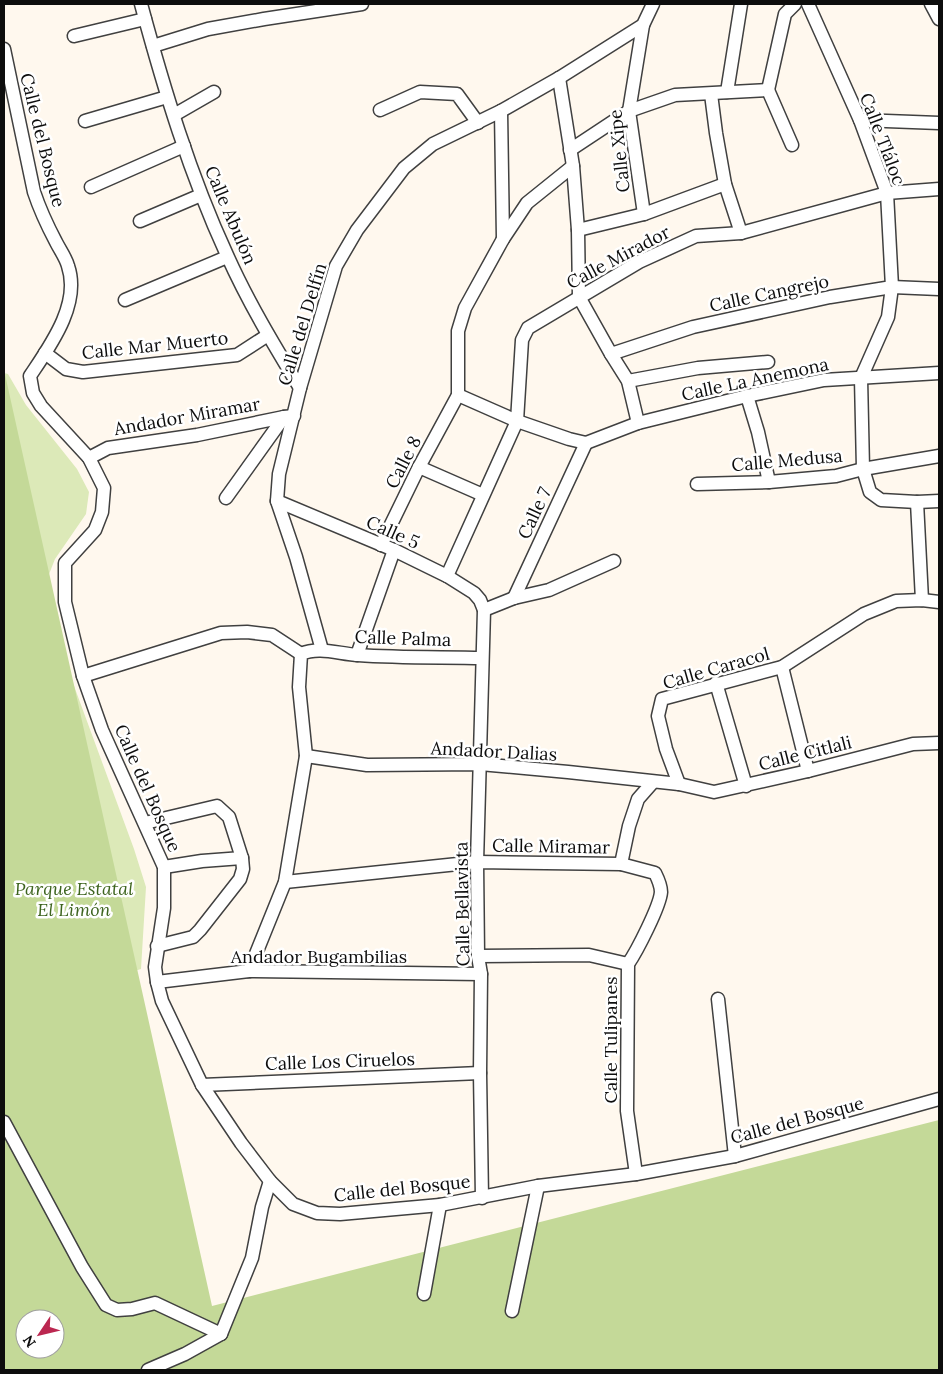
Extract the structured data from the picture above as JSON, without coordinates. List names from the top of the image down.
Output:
{
  "streets": {
    "street": [
      "Calle Tláloc",
      "Calle del Bosque",
      "Calle Xipe",
      "Calle Abulón",
      "Calle Mirador",
      "Calle Cangrejo",
      "Calle del Delfín",
      "Calle Mar Muerto",
      "Calle La Anemona",
      "Andador Miramar",
      "Calle Medusa",
      "Calle 8",
      "Calle 7",
      "Calle 5",
      "Calle Palma",
      "Calle Caracol",
      "Andador Dalias",
      "Calle Citlali",
      "Calle Miramar",
      "Calle Bellavista",
      "Andador Bugambilias",
      "Calle Tulipanes",
      "Calle Los Ciruelos"
    ]
  },
  "crossings": [
    ["Calle Tláloc", "Calle Mirador"],
    ["Calle Tláloc", "Calle Cangrejo"],
    ["Calle Tláloc", "Calle La Anemona"],
    ["Calle del Bosque", "Calle Mar Muerto"],
    ["Calle del Bosque", "Andador Miramar"],
    ["Calle del Bosque", "Calle Bellavista"],
    ["Calle del Bosque", "Andador Bugambilias"],
    ["Calle del Bosque", "Calle Tulipanes"],
    ["Calle del Bosque", "Calle Los Ciruelos"],
    ["Calle Xipe", "Calle del Delfín"],
    ["Calle Abulón", "Calle del Delfín"],
    ["Calle Abulón", "Calle Mar Muerto"],
    ["Calle del Delfín", "Andador Miramar"],
    ["Calle del Delfín", "Calle 5"],
    ["Calle La Anemona", "Calle 7"],
    ["Calle 8", "Calle 5"],
    ["Calle 5", "Calle Bellavista"],
    ["Calle Palma", "Calle Bellavista"],
    ["Calle Caracol", "Andador Dalias"],
    ["Calle Caracol", "Calle Citlali"],
    ["Andador Dalias", "Calle Citlali"],
    ["Andador Dalias", "Calle Bellavista"],
    ["Calle Miramar", "Calle Bellavista"],
    ["Calle Miramar", "Calle Tulipanes"],
    ["Calle Bellavista", "Andador Bugambilias"],
    ["Calle Bellavista", "Calle Los Ciruelos"]
  ],
  "parks": ["Parque Estatal El Limón"],
  "north": "bottom left"
}
